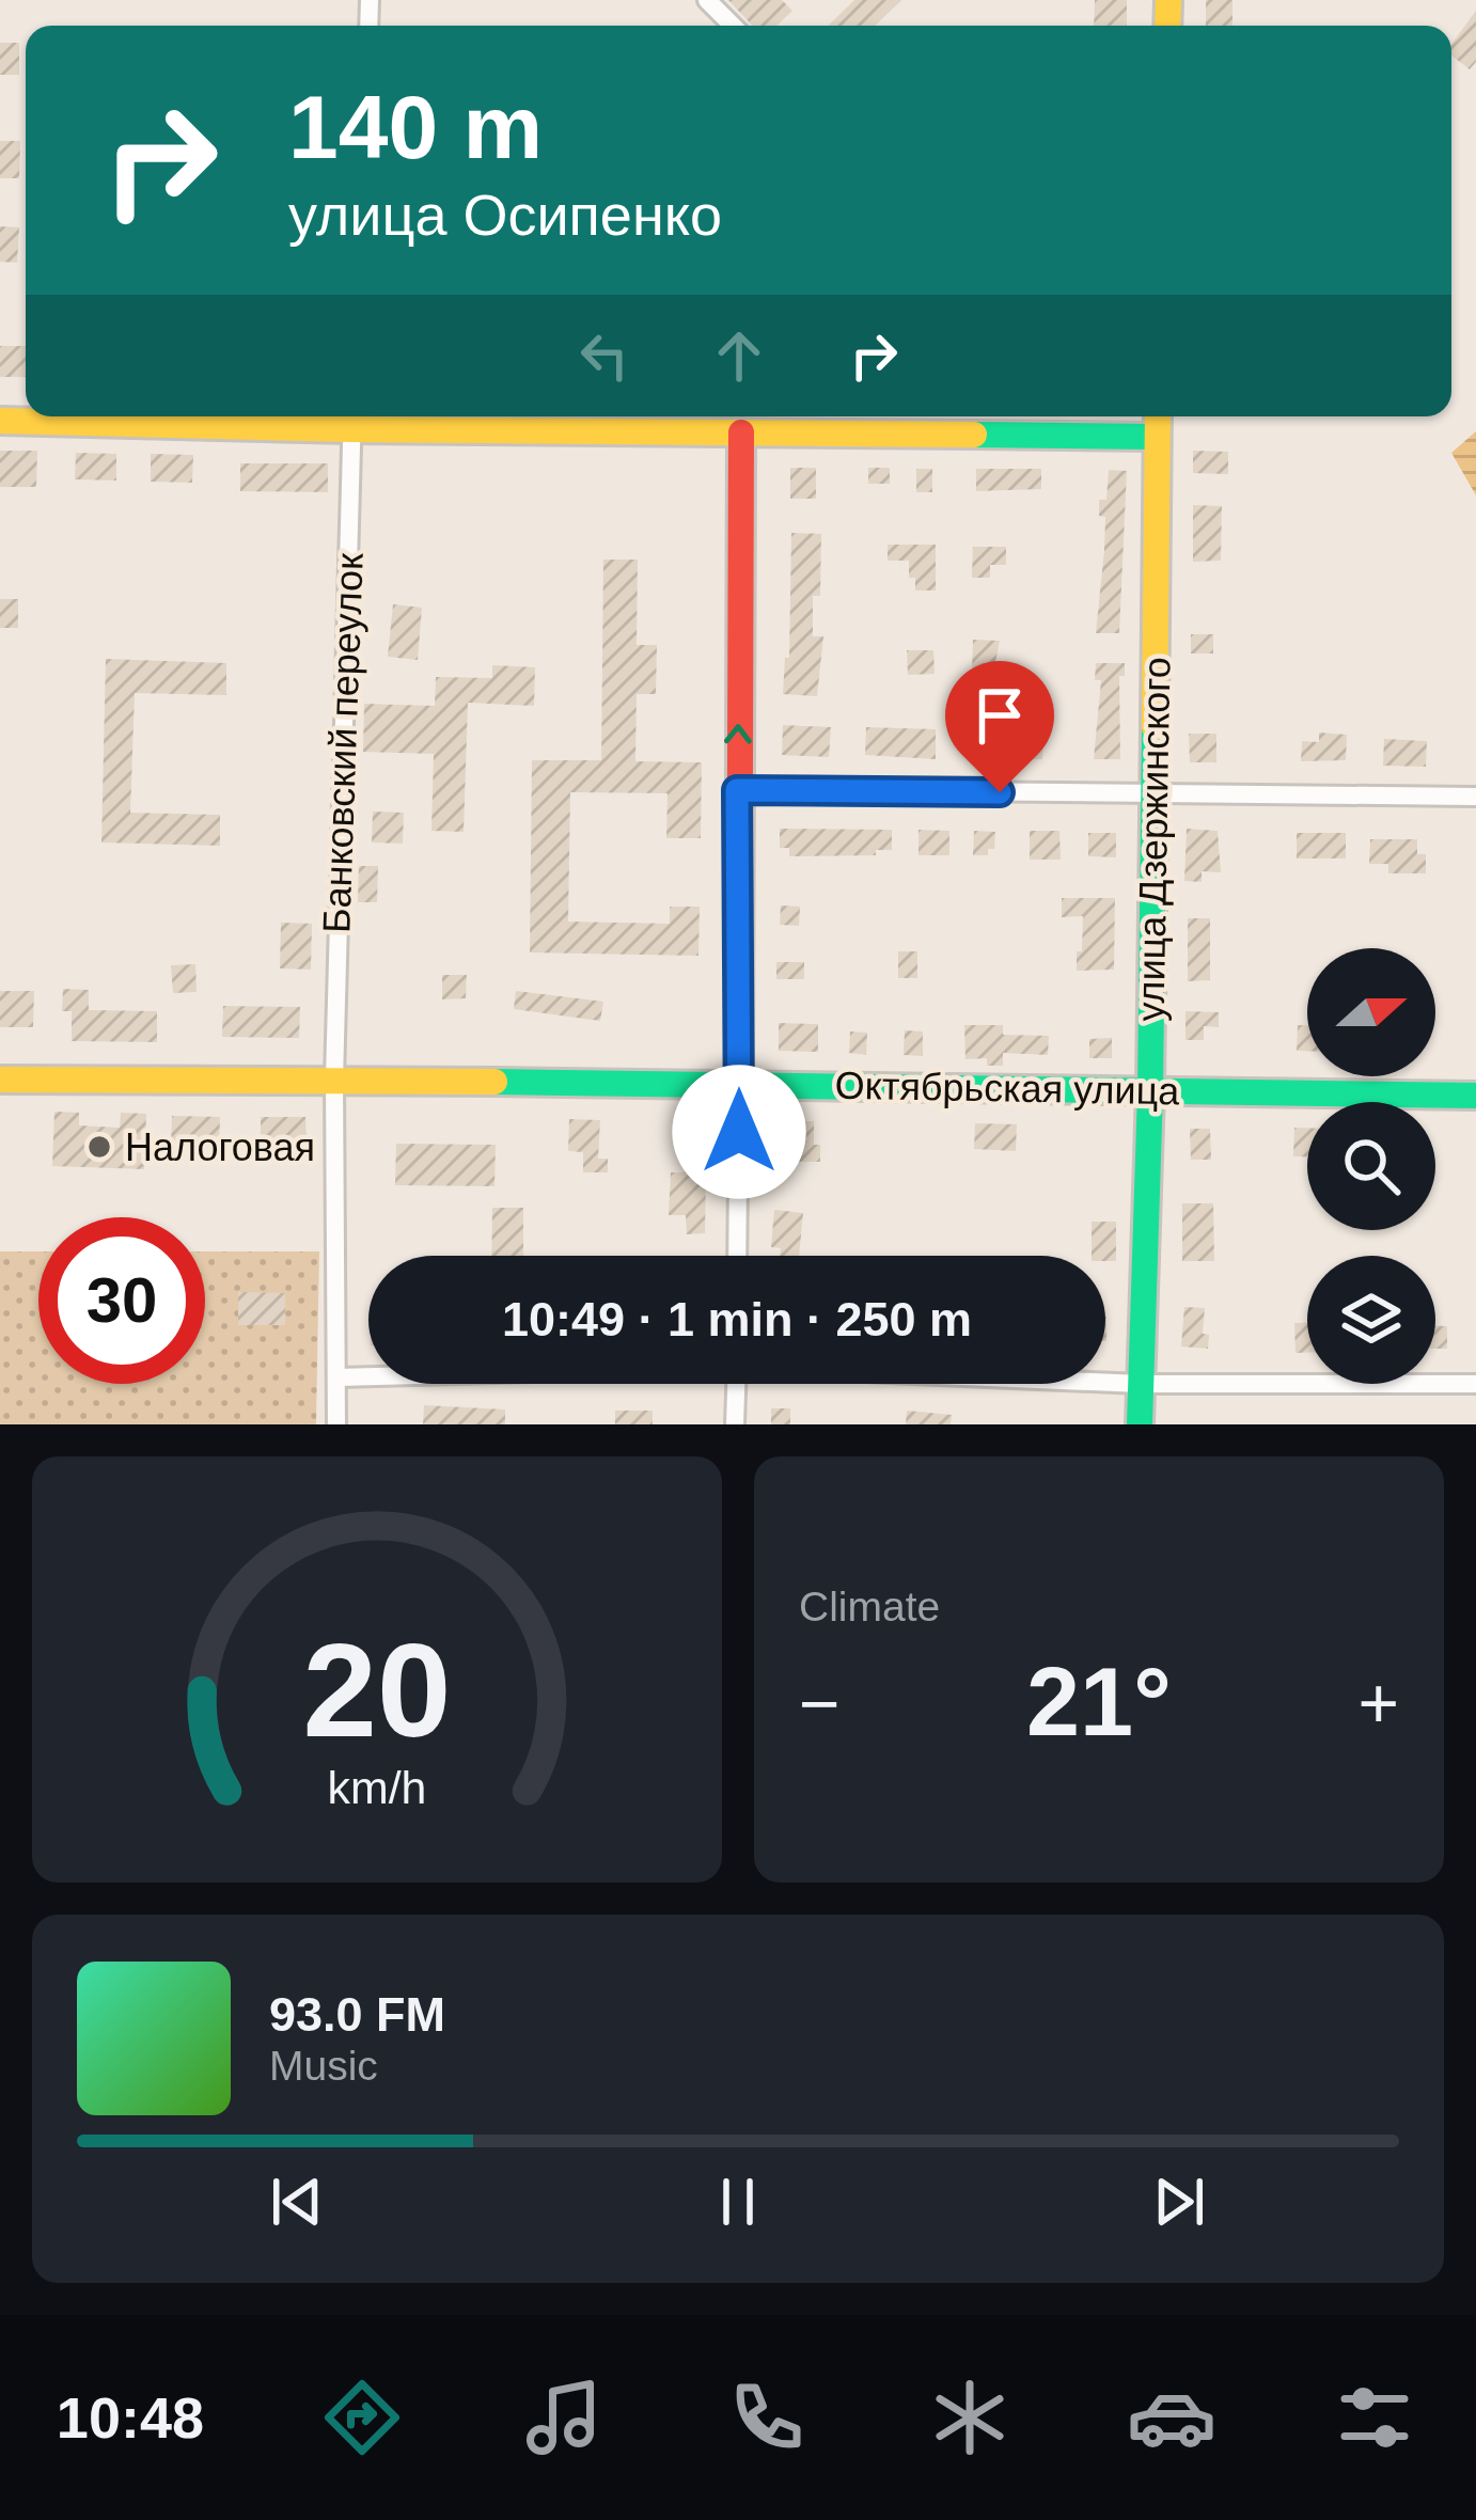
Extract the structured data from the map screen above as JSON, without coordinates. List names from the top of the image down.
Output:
{
  "streets": {
    "street": ["Банковский переулок", "улица Дзержинского", "Октябрьская улица"]
  },
  "crossings": [
    ["Банковский переулок", "Октябрьская улица"],
    ["улица Дзержинского", "Октябрьская улица"]
  ],
  "places": ["Налоговая"],
  "north": "right",
  "page": {
    "turn": ["140 m", "улица Осипенко"],
    "limit": "30",
    "trip": "10:49 · 1 min · 250 m",
    "tile": "Climate",
    "heat": ["−", "21°", "+"],
    "song": ["93.0 FM", "Music"],
    "tabs": "10:48",
    "gauge": ["20", "km/h"]
  }
}
